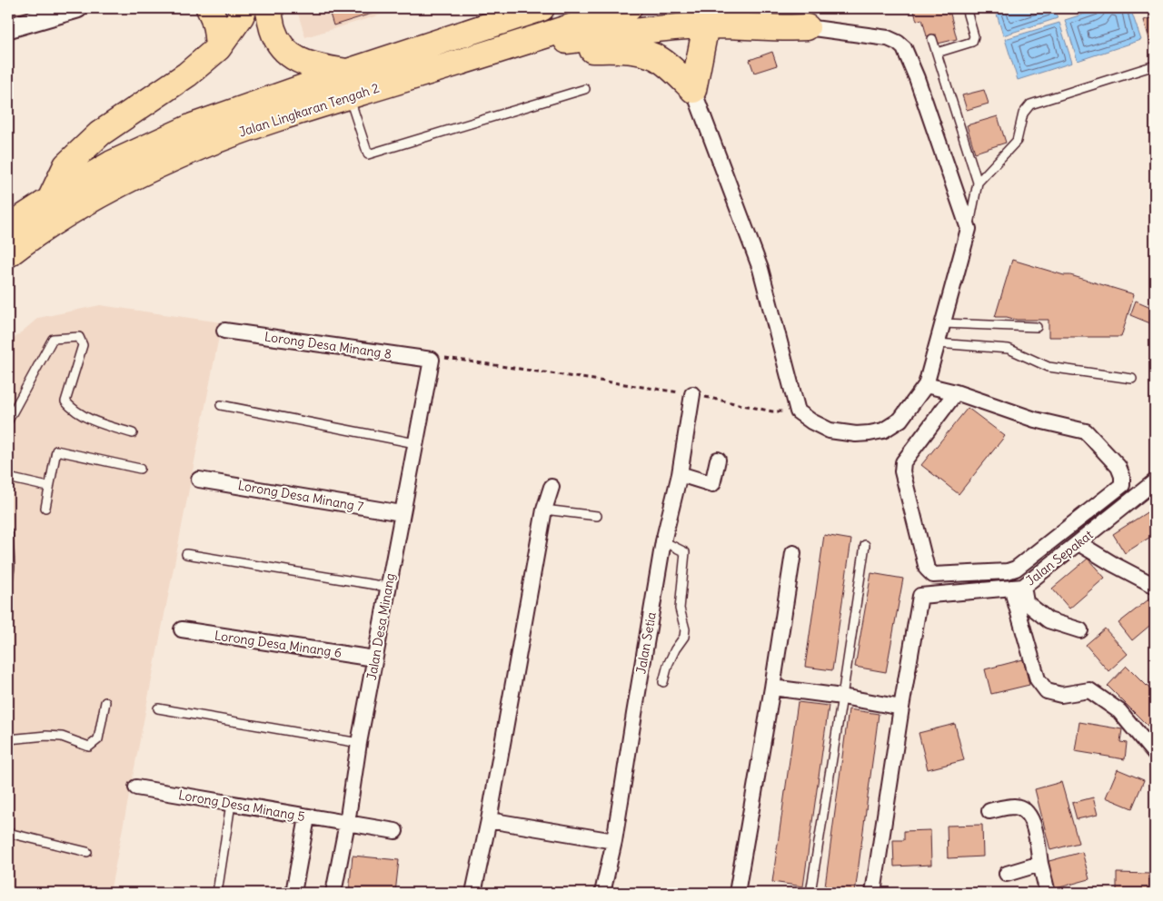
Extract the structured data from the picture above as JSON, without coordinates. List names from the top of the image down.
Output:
{
  "streets": {
    "highway": ["Jalan Lingkaran Tengah 2"],
    "street": [
      "Lorong Desa Minang 8",
      "Lorong Desa Minang 7",
      "Jalan Sepakat",
      "Jalan Desa Minang",
      "Jalan Setia",
      "Lorong Desa Minang 6",
      "Lorong Desa Minang 5"
    ]
  },
  "crossings": [
    ["Lorong Desa Minang 8", "Jalan Desa Minang"],
    ["Lorong Desa Minang 7", "Jalan Desa Minang"],
    ["Jalan Desa Minang", "Lorong Desa Minang 6"],
    ["Jalan Desa Minang", "Lorong Desa Minang 5"]
  ]
}
